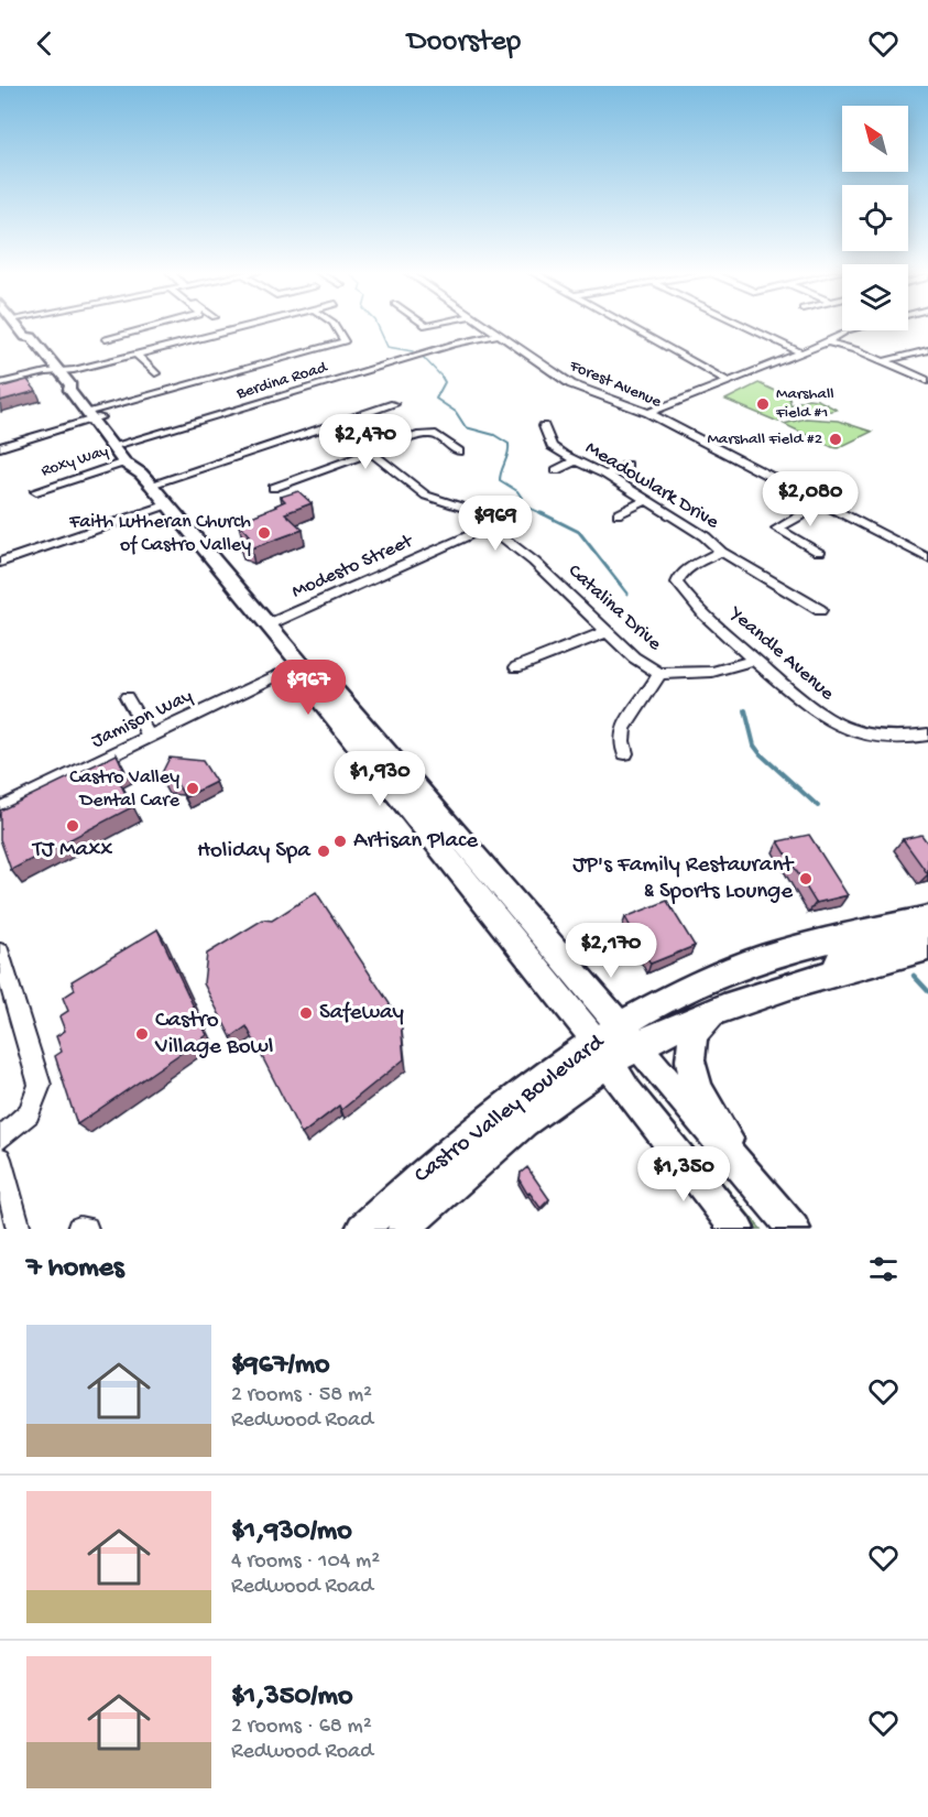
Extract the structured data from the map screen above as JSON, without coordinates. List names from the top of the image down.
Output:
{
  "streets": {
    "main road": ["Castro Valley Boulevard"],
    "street": [
      "Berdina Road",
      "Forest Avenue",
      "Roxy Way",
      "Meadowlark Drive",
      "Modesto Street",
      "Catalina Drive",
      "Yeandle Avenue",
      "Jamison Way"
    ]
  },
  "crossings": [
    ["Berdina Road", "Forest Avenue"],
    ["Meadowlark Drive", "Yeandle Avenue"],
    ["Modesto Street", "Catalina Drive"],
    ["Catalina Drive", "Yeandle Avenue"]
  ],
  "places": [
    "Marshall Field #1",
    "Marshall Field #2",
    "Faith Lutheran Church of Castro Valley",
    "Castro Valley Dental Care",
    "TJ Maxx",
    "Artisan Place",
    "Holiday Spa",
    "JP's Family Restaurant & Sports Lounge",
    "Safeway",
    "Castro Village Bowl"
  ],
  "north": "top left",
  "page": {
    "header": "Doorstep",
    "price": [
      "$2,470",
      "$2,080",
      "$969",
      "$967",
      "$1,930",
      "$2,170",
      "$1,350"
    ],
    "heading": "7 homes",
    "list": [
      {
        "name": "$967/mo",
        "note": "2 rooms · 58 m² · Redwood Road"
      },
      {
        "name": "$1,930/mo",
        "note": "4 rooms · 104 m² · Redwood Road"
      },
      {
        "name": "$1,350/mo",
        "note": "2 rooms · 68 m² · Redwood Road"
      }
    ]
  }
}
